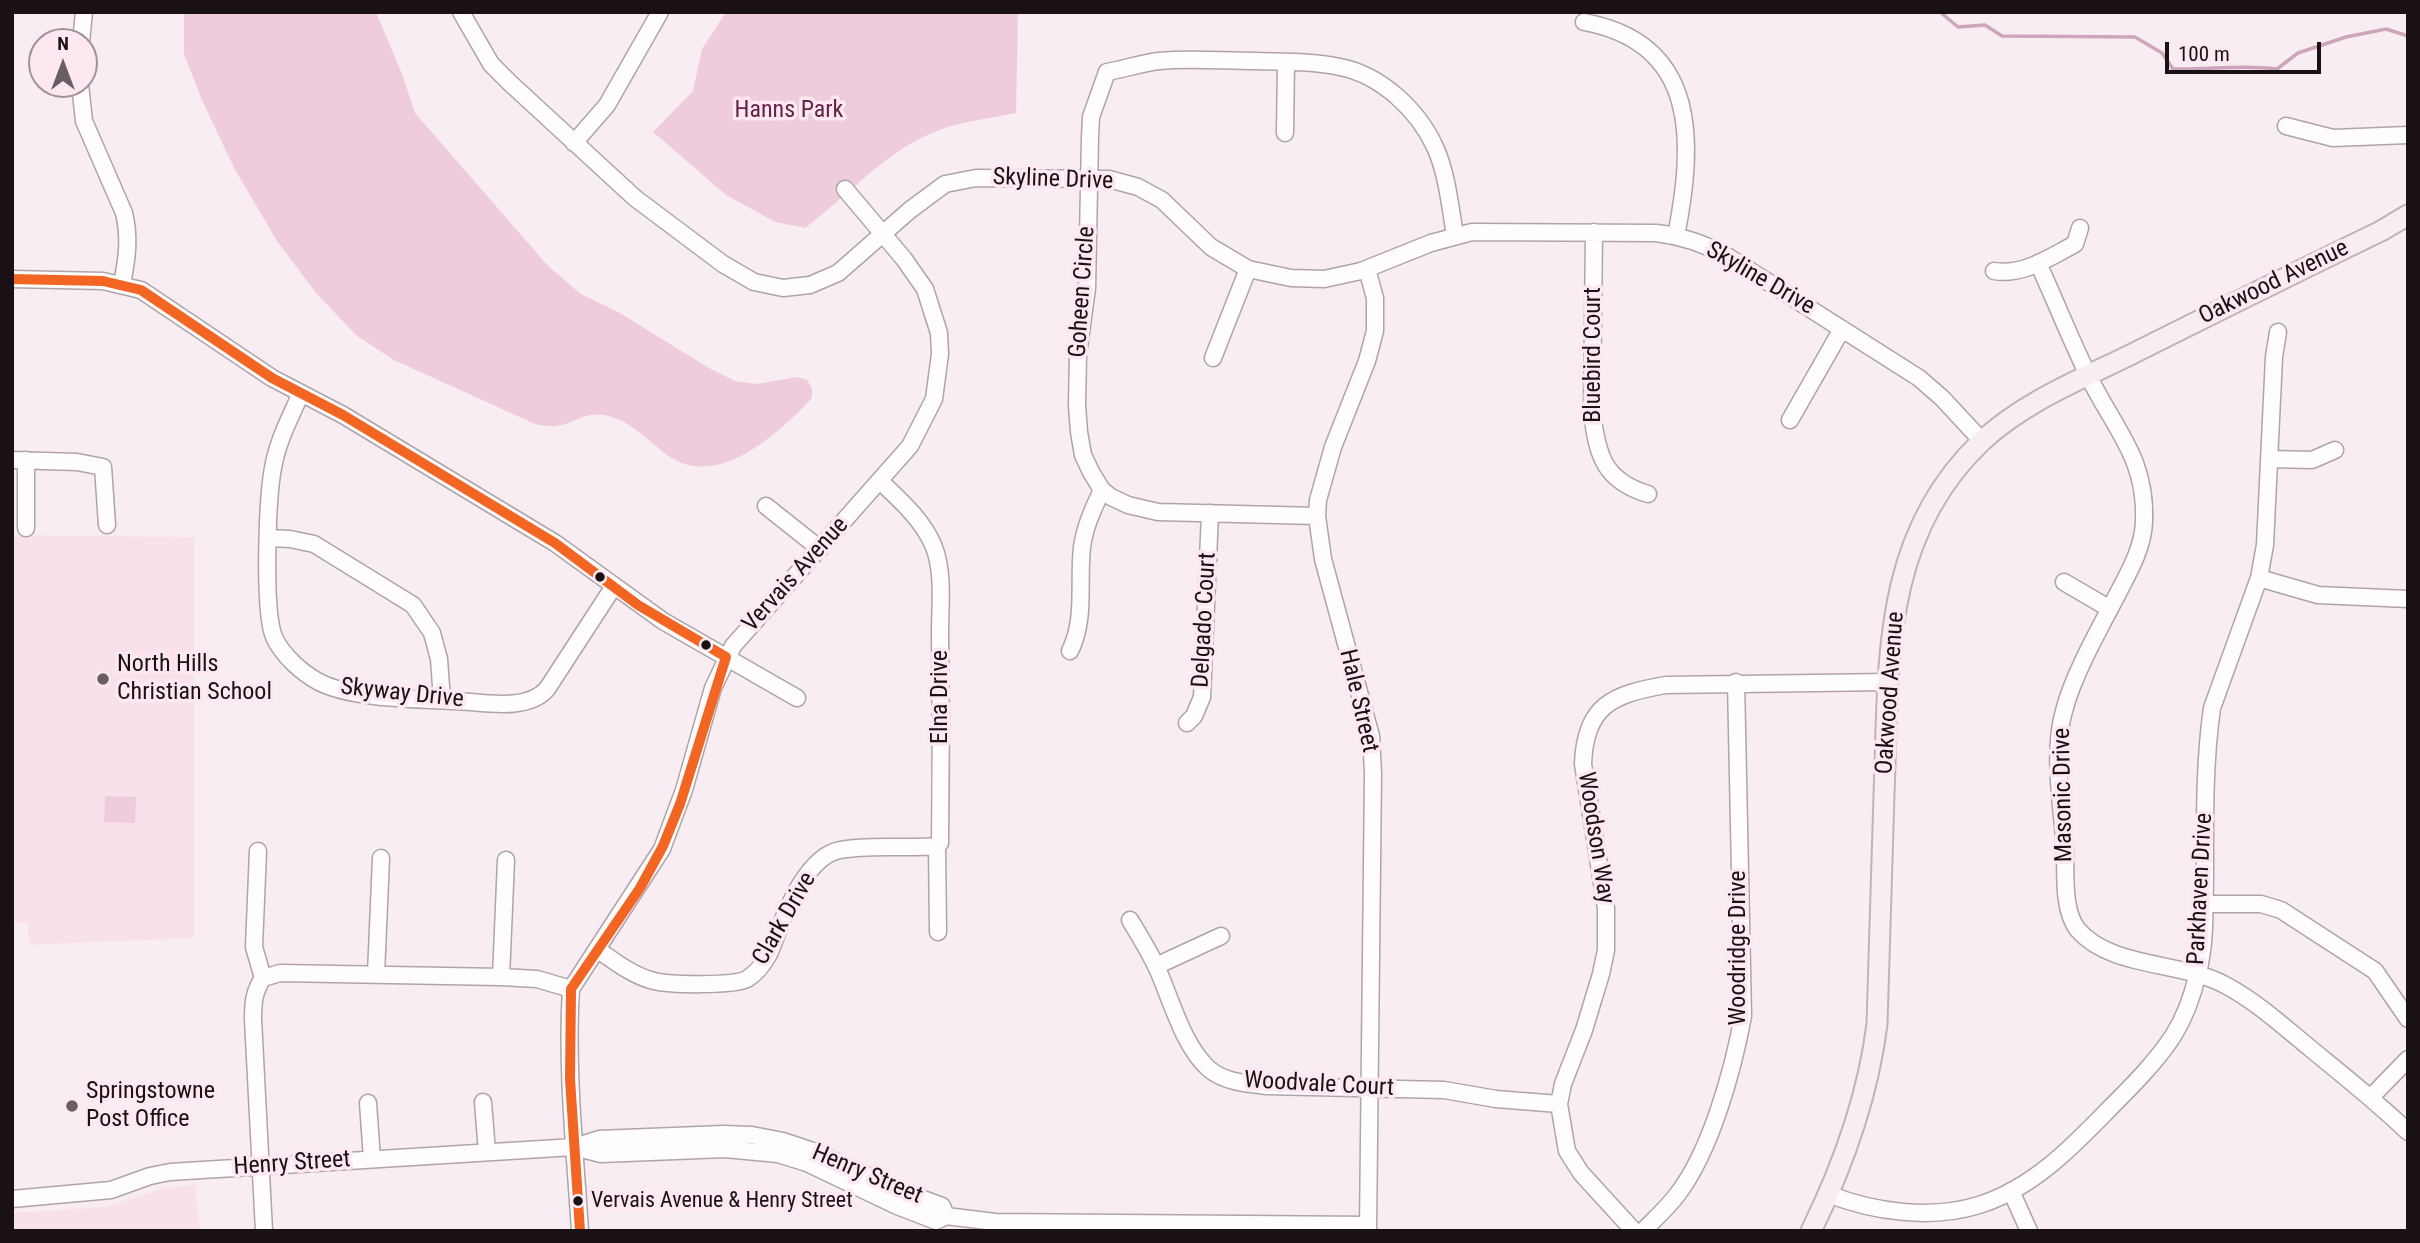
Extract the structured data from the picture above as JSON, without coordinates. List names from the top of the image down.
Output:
{
  "streets": {
    "main road": ["Oakwood Avenue"],
    "street": [
      "Skyline Drive",
      "Goheen Circle",
      "Bluebird Court",
      "Vervais Avenue",
      "Delgado Court",
      "Skyway Drive",
      "Elna Drive",
      "Hale Street",
      "Masonic Drive",
      "Woodson Way",
      "Parkhaven Drive",
      "Clark Drive",
      "Woodridge Drive",
      "Woodvale Court",
      "Henry Street"
    ]
  },
  "crossings": [
    ["Skyline Drive", "Oakwood Avenue"],
    ["Skyline Drive", "Goheen Circle"],
    ["Skyline Drive", "Bluebird Court"],
    ["Skyline Drive", "Vervais Avenue"],
    ["Skyline Drive", "Hale Street"],
    ["Oakwood Avenue", "Masonic Drive"],
    ["Oakwood Avenue", "Woodson Way"],
    ["Oakwood Avenue", "Parkhaven Drive"],
    ["Vervais Avenue", "Elna Drive"],
    ["Vervais Avenue", "Clark Drive"],
    ["Vervais Avenue", "Henry Street"],
    ["Elna Drive", "Clark Drive"],
    ["Hale Street", "Woodvale Court"],
    ["Hale Street", "Henry Street"],
    ["Masonic Drive", "Parkhaven Drive"],
    ["Woodson Way", "Woodridge Drive"],
    ["Woodson Way", "Woodvale Court"]
  ],
  "parks": ["Hanns Park"],
  "places": ["North Hills Christian School", "Springstowne Post Office", "Vervais Avenue & Henry Street"],
  "scale_bar": "100 m",
  "north": "top"
}
